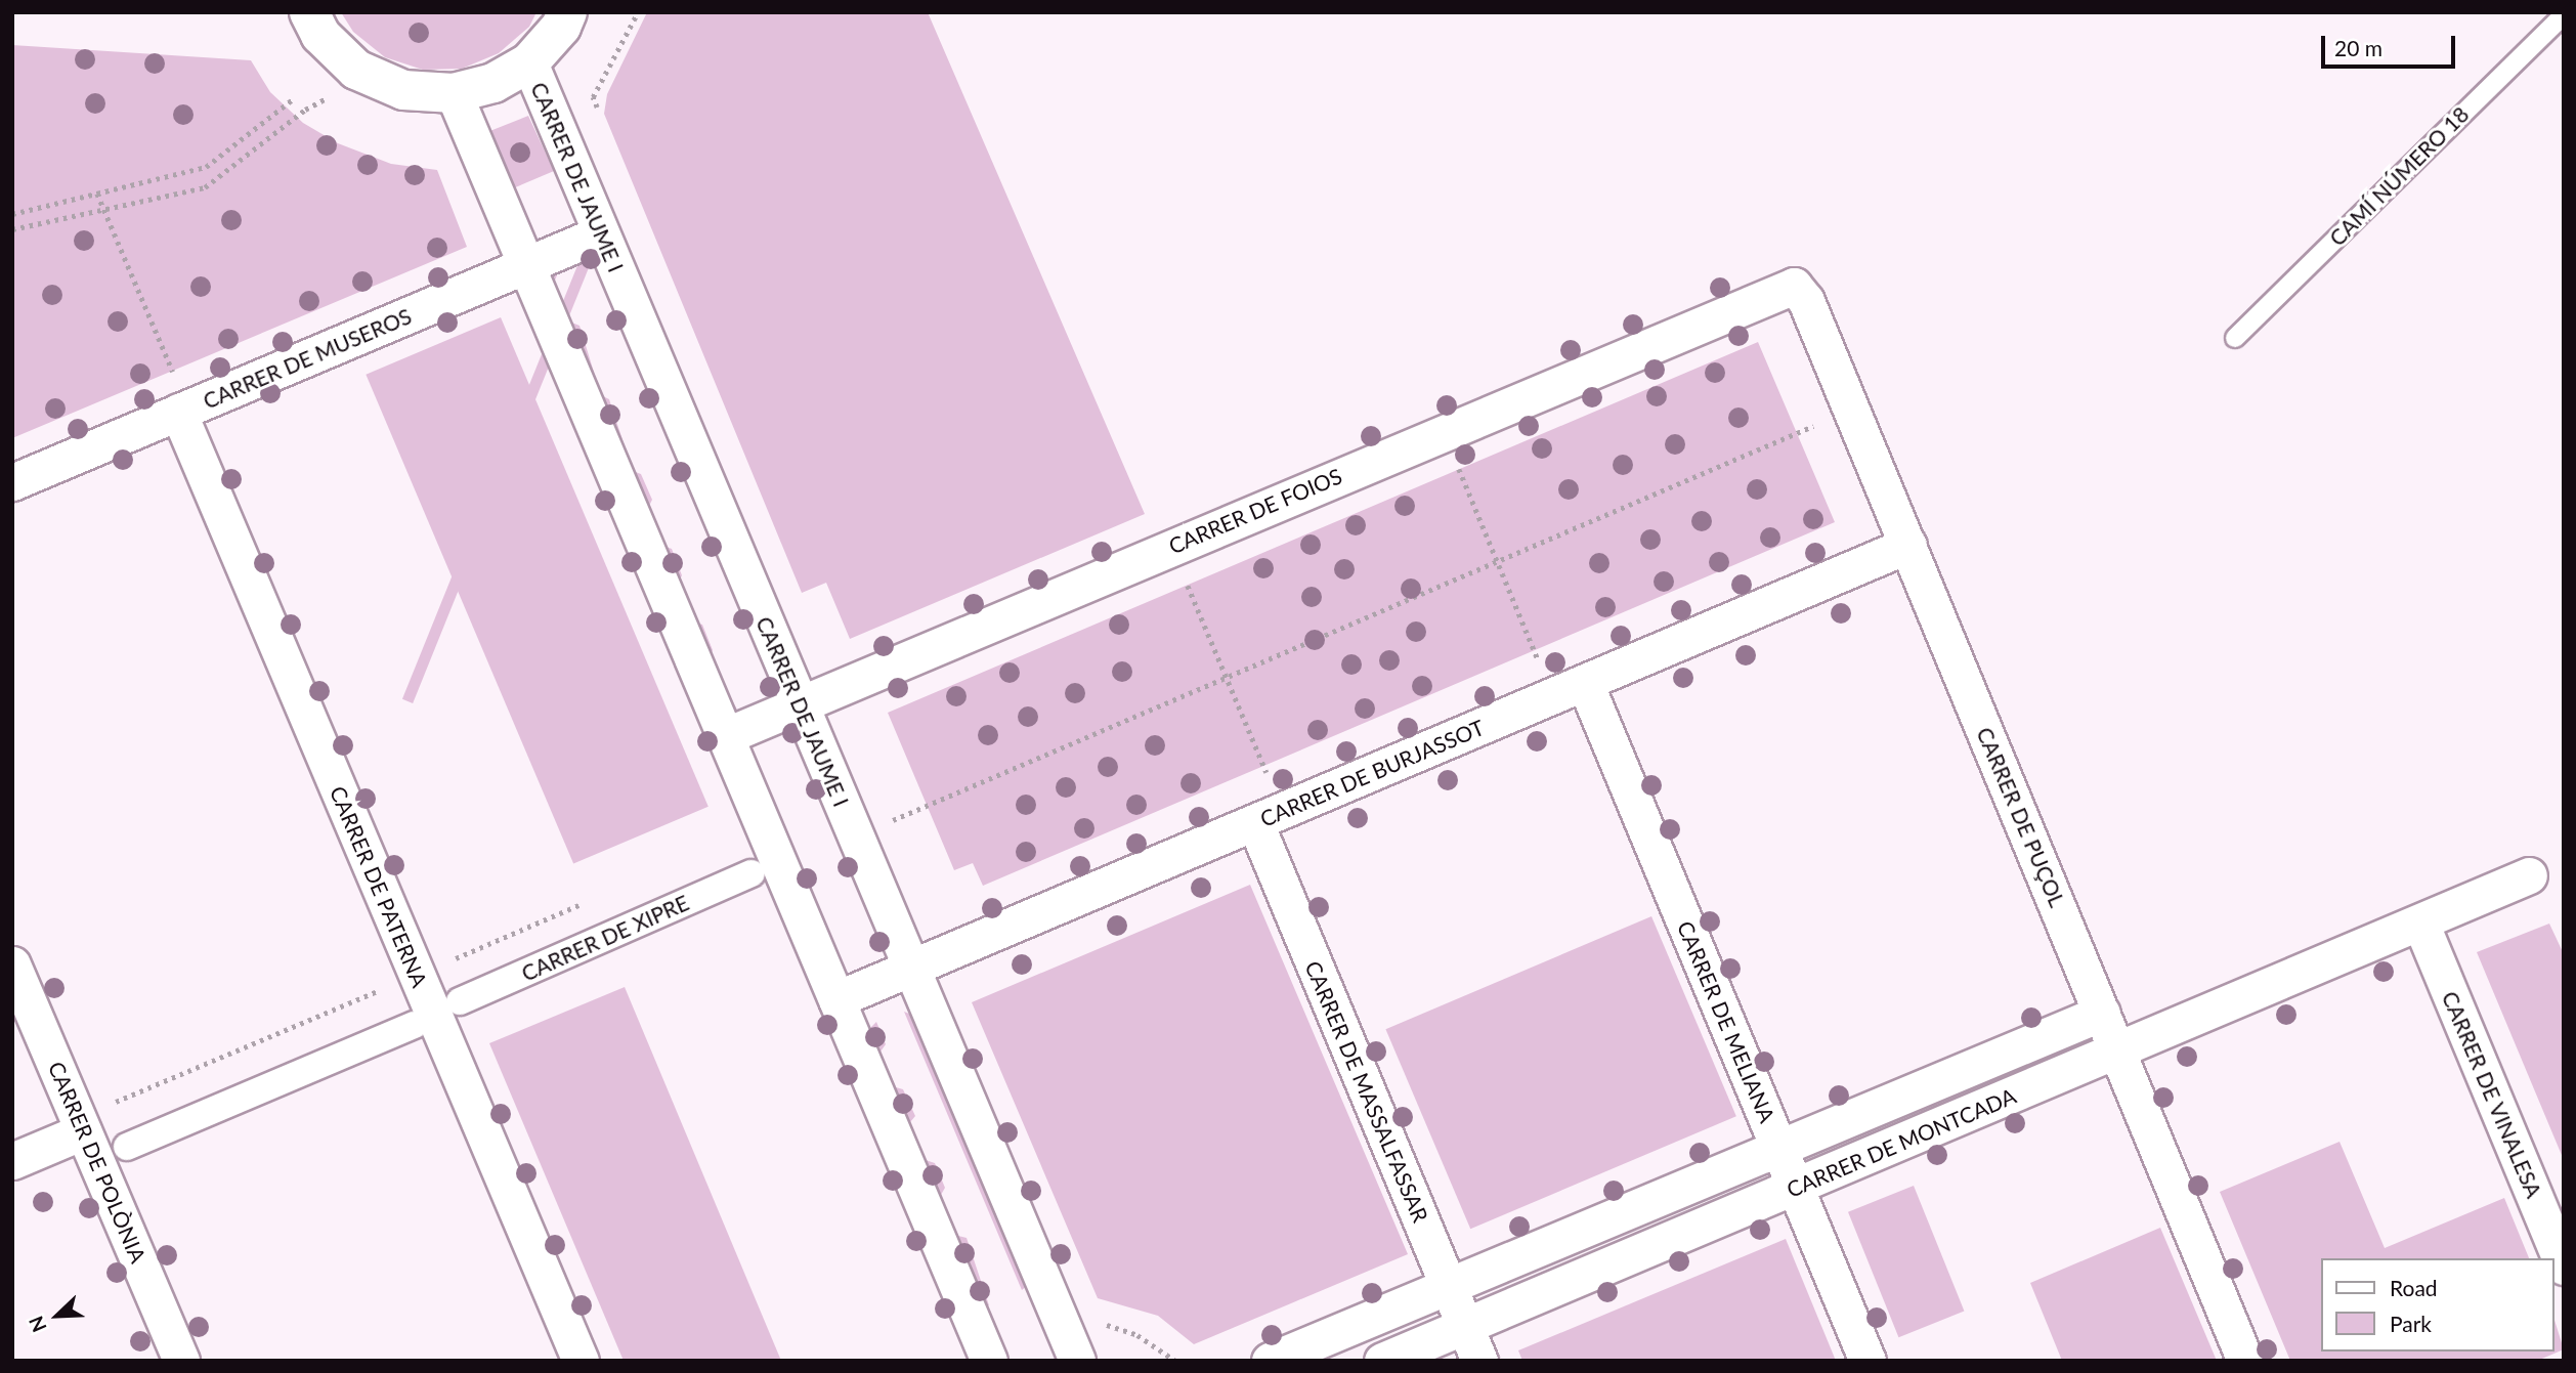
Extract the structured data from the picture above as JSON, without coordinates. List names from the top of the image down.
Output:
{
  "streets": {
    "street": [
      "CARRER DE JAUME I",
      "CARRER DE MUSEROS",
      "CARRER DE FOIOS",
      "CARRER DE BURJASSOT",
      "CARRER DE PUÇOL",
      "CARRER DE PATERNA",
      "CARRER DE XIPRE",
      "CARRER DE MELIANA",
      "CARRER DE MASSALFASSAR",
      "CARRER DE VINALESA",
      "CARRER DE MONTCADA",
      "CARRER DE POLÒNIA"
    ],
    "lane": ["CAMÍ NÚMERO 18"]
  },
  "crossings": [
    ["CARRER DE JAUME I", "CARRER DE MUSEROS"],
    ["CARRER DE JAUME I", "CARRER DE FOIOS"],
    ["CARRER DE JAUME I", "CARRER DE BURJASSOT"],
    ["CARRER DE MUSEROS", "CARRER DE PATERNA"],
    ["CARRER DE FOIOS", "CARRER DE PUÇOL"],
    ["CARRER DE BURJASSOT", "CARRER DE PUÇOL"],
    ["CARRER DE BURJASSOT", "CARRER DE MELIANA"],
    ["CARRER DE BURJASSOT", "CARRER DE MASSALFASSAR"],
    ["CARRER DE PUÇOL", "CARRER DE MONTCADA"],
    ["CARRER DE MELIANA", "CARRER DE MONTCADA"],
    ["CARRER DE MASSALFASSAR", "CARRER DE MONTCADA"],
    ["CARRER DE VINALESA", "CARRER DE MONTCADA"]
  ],
  "legend": ["Road", "Park"],
  "scale_bar": "20 m",
  "north": "bottom left"
}
